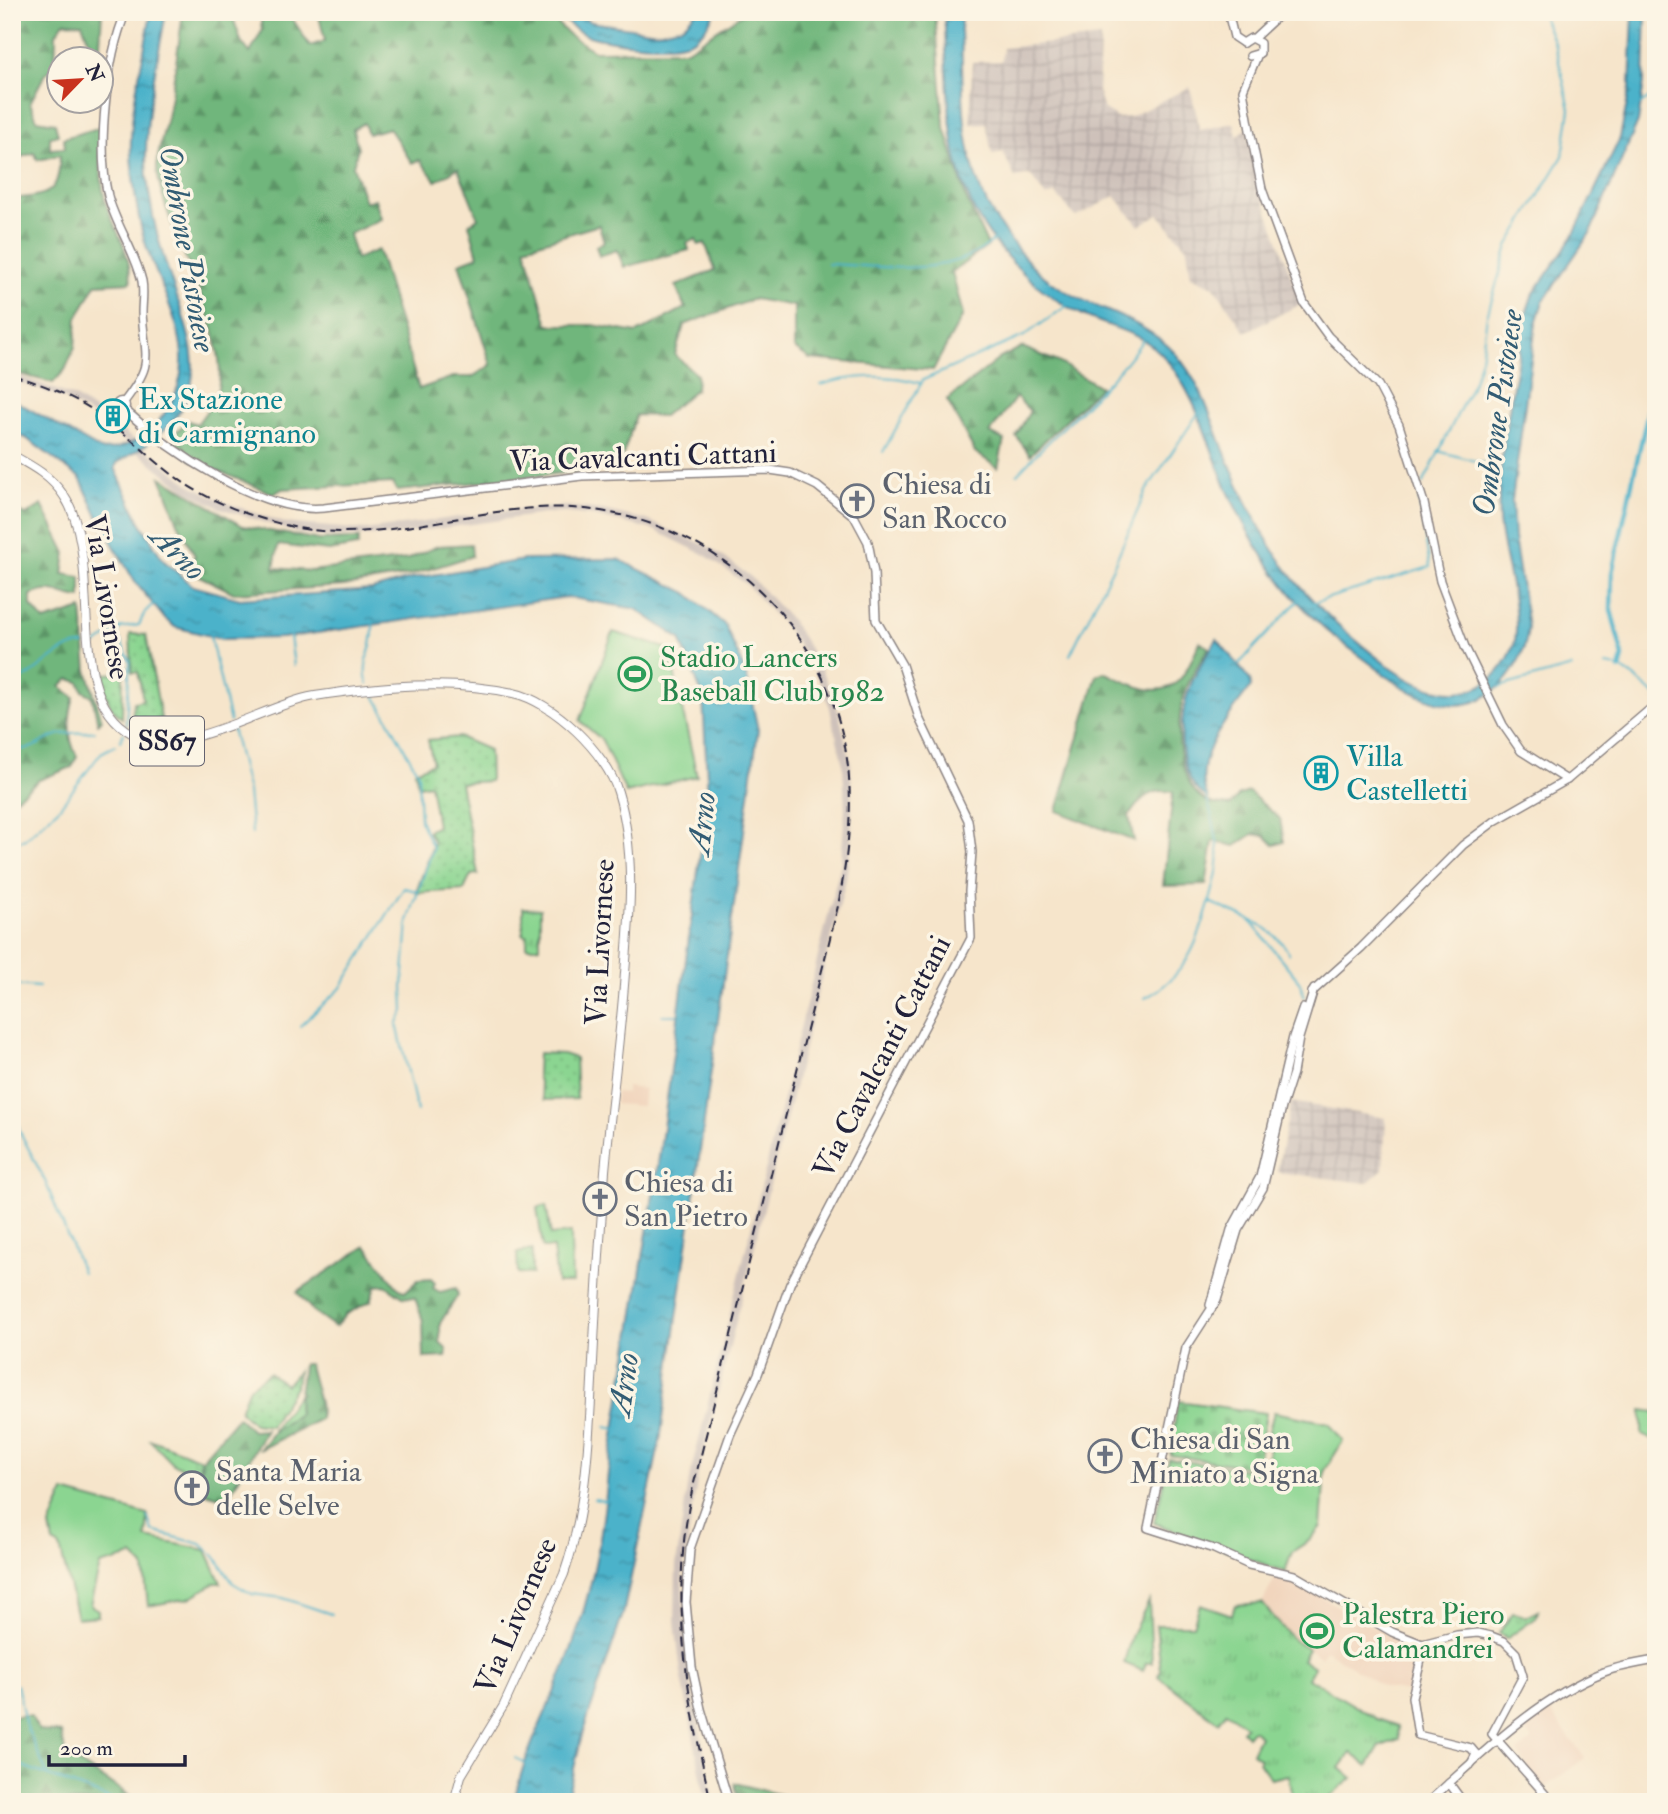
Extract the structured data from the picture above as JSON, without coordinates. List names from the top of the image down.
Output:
{
  "streets": {
    "main road": ["Via Livornese", "SS67"],
    "street": ["Via Cavalcanti Cattani"]
  },
  "water": ["Ombrone Pistoiese", "Arno"],
  "places": {
    "building": ["Ex Stazione di Carmignano", "Villa Castelletti"],
    "church": [
      "Chiesa di San Rocco",
      "Chiesa di San Pietro",
      "Chiesa di San Miniato a Signa",
      "Santa Maria delle Selve"
    ],
    "sports": ["Stadio Lancers Baseball Club 1982", "Palestra Piero Calamandrei"]
  },
  "scale_bar": "200 m",
  "north": "top right"
}
